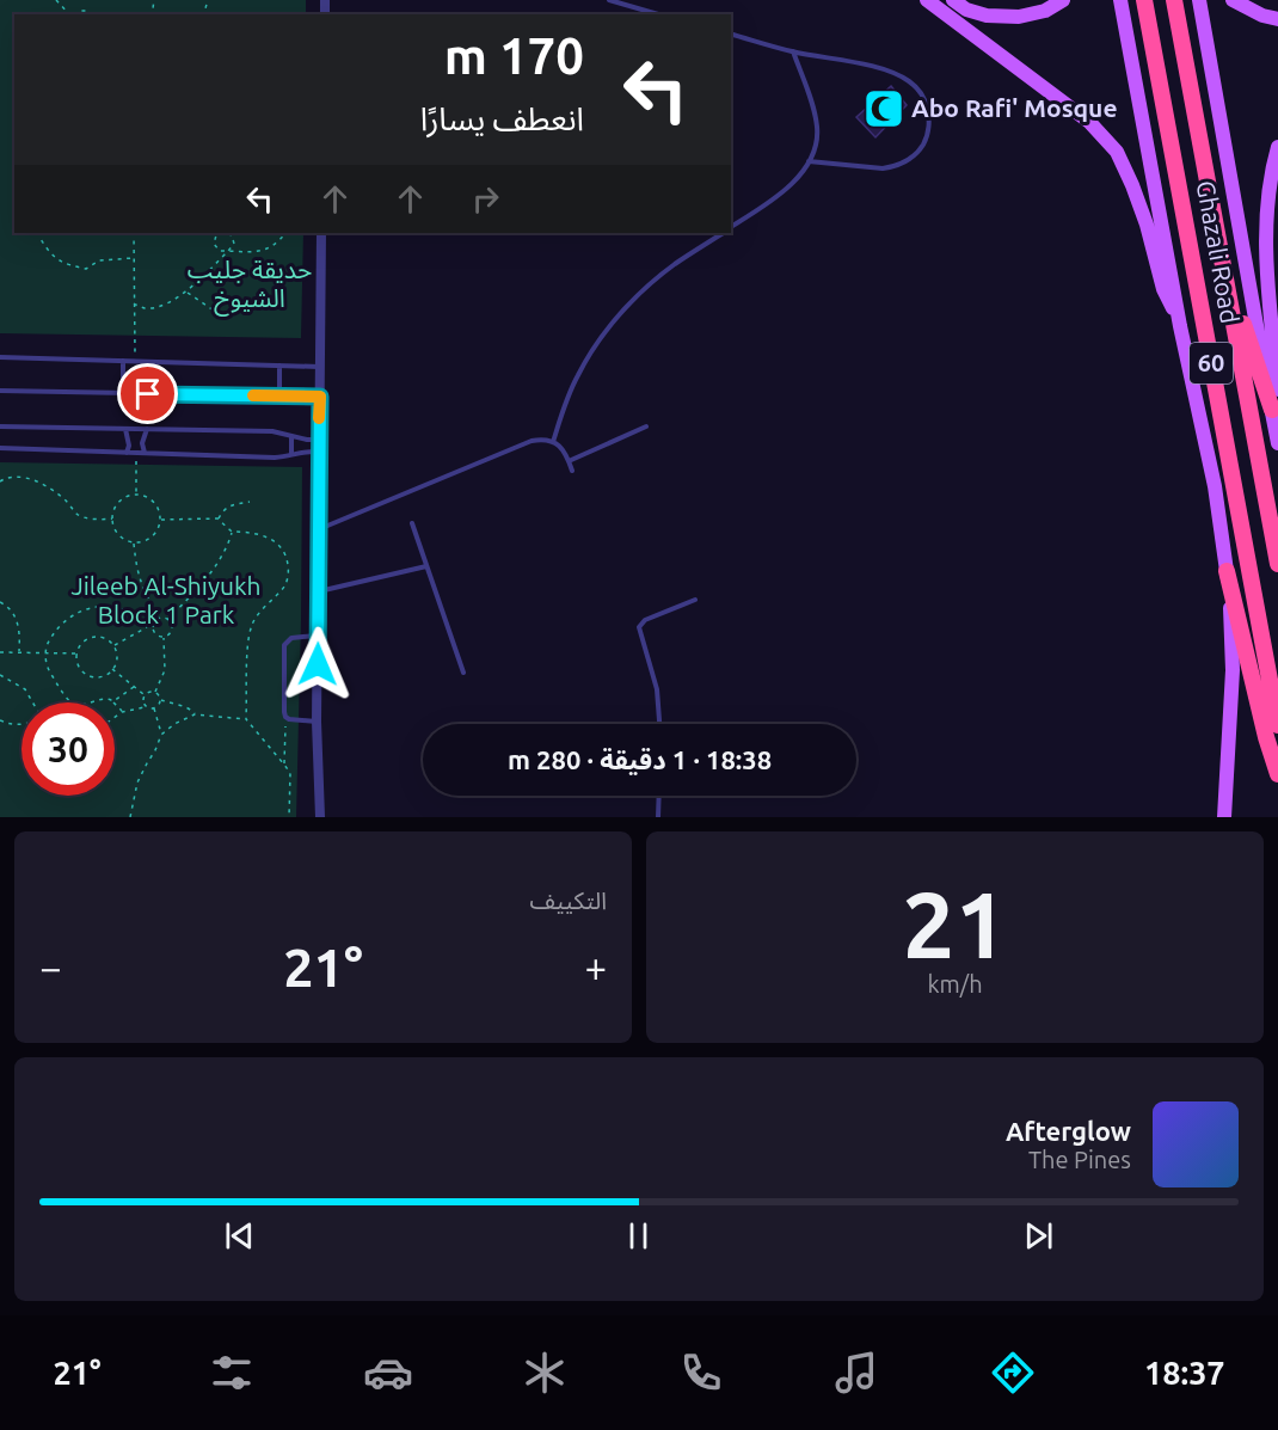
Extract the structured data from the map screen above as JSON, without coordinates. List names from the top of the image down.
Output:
{
  "streets": {
    "highway": ["Ghazali Road", "60"]
  },
  "parks": ["حديقة جليب الشيوخ", "Jileeb Al-Shiyukh Block 1 Park"],
  "places": {
    "mosque": ["Abo Rafi' Mosque"]
  },
  "page": {
    "turn": ["170 m", "انعطف يسارًا"],
    "limit": "30",
    "trip": "18:38 · 1 دقيقة · 280 m",
    "tile": [
      ["21", "km/h"],
      "التكييف"
    ],
    "heat": ["−", "21°", "+"],
    "song": ["Afterglow", "The Pines"],
    "tabs": ["18:37", "21°"]
  }
}
